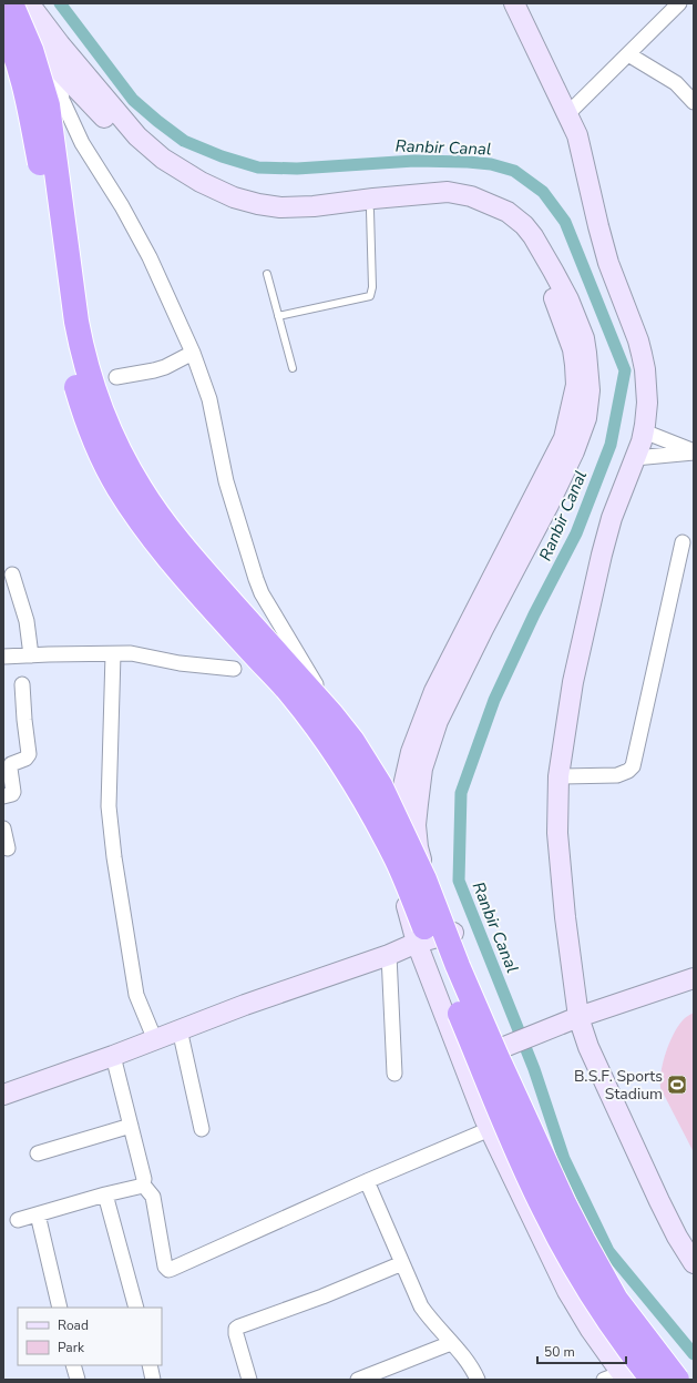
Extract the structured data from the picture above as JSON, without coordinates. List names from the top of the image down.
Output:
{
  "water": ["Ranbir Canal"],
  "places": {
    "sports": ["B.S.F. Sports Stadium"]
  },
  "legend": ["Road", "Park"],
  "scale_bar": "50 m"
}
